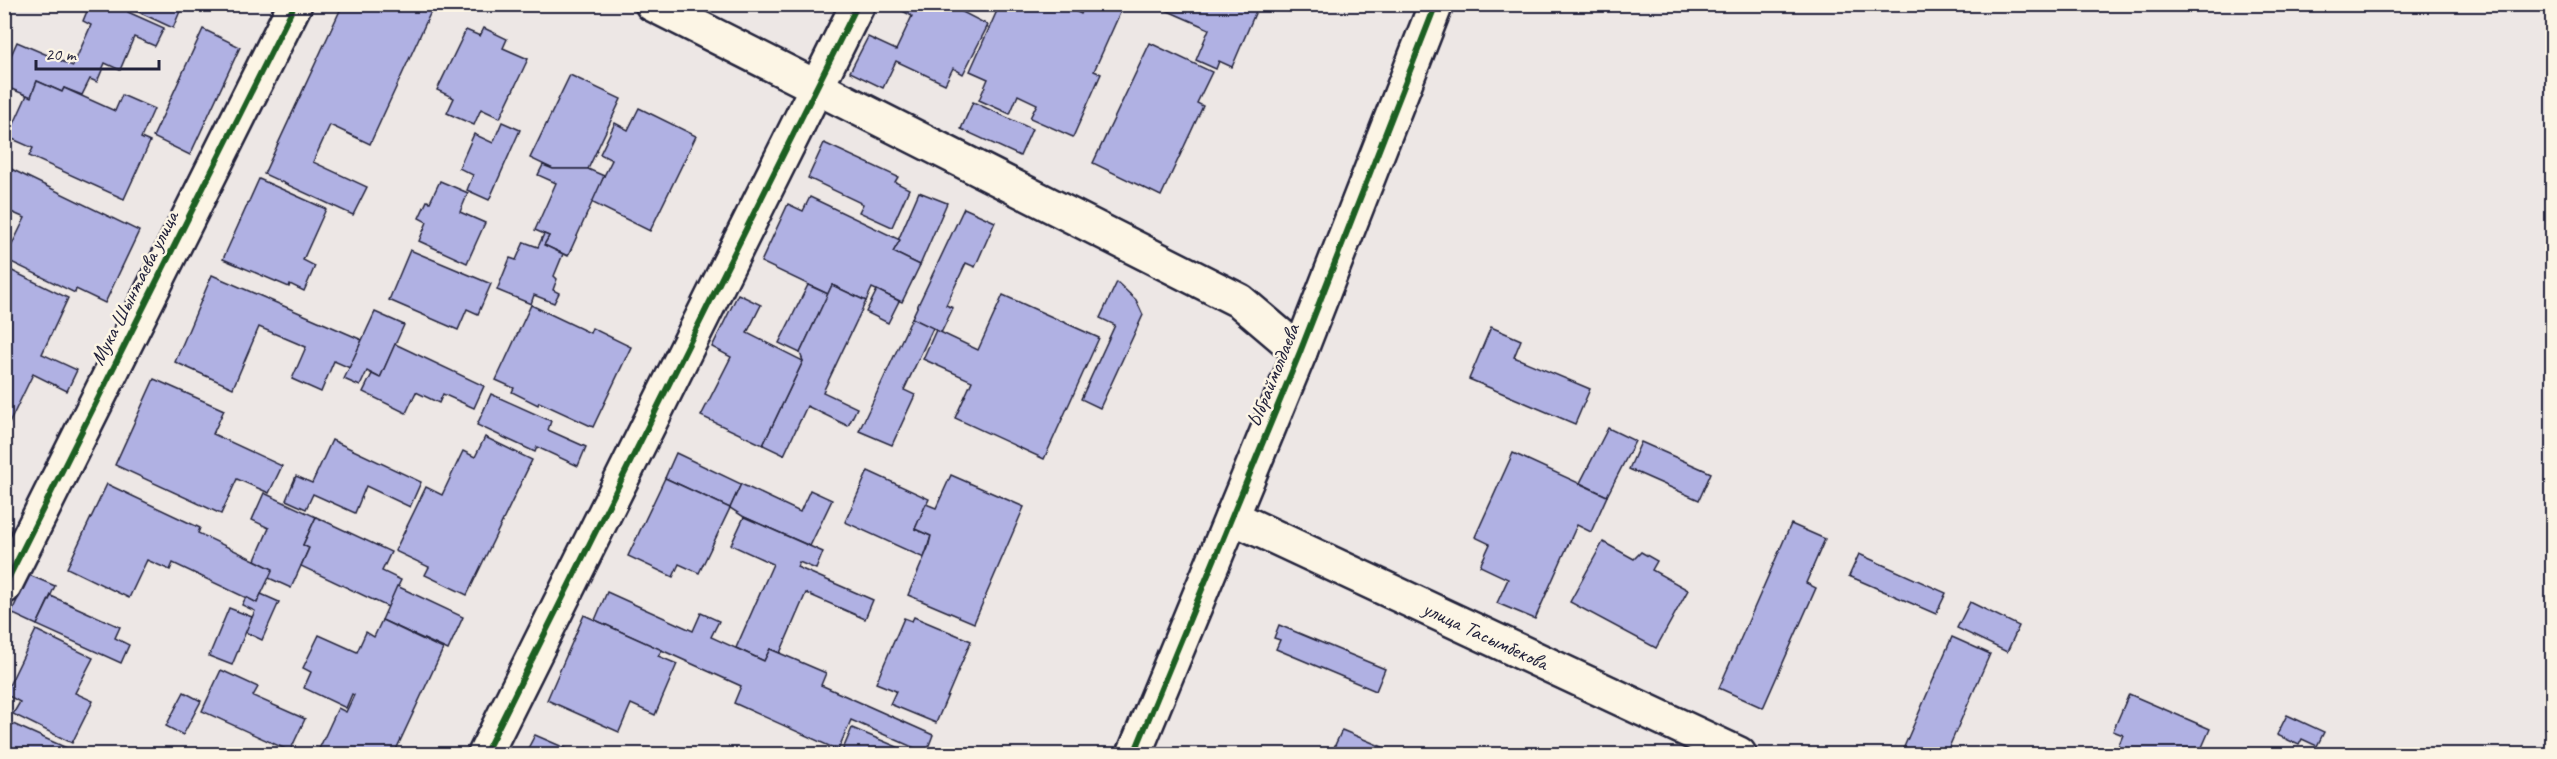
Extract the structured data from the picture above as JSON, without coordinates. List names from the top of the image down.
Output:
{
  "streets": {
    "street": ["Мука Шынтаева улица", "Ыбраймолдаева", "улица Тасымбекова"]
  },
  "crossings": [
    ["Ыбраймолдаева", "улица Тасымбекова"]
  ],
  "scale_bar": "20 m"
}
